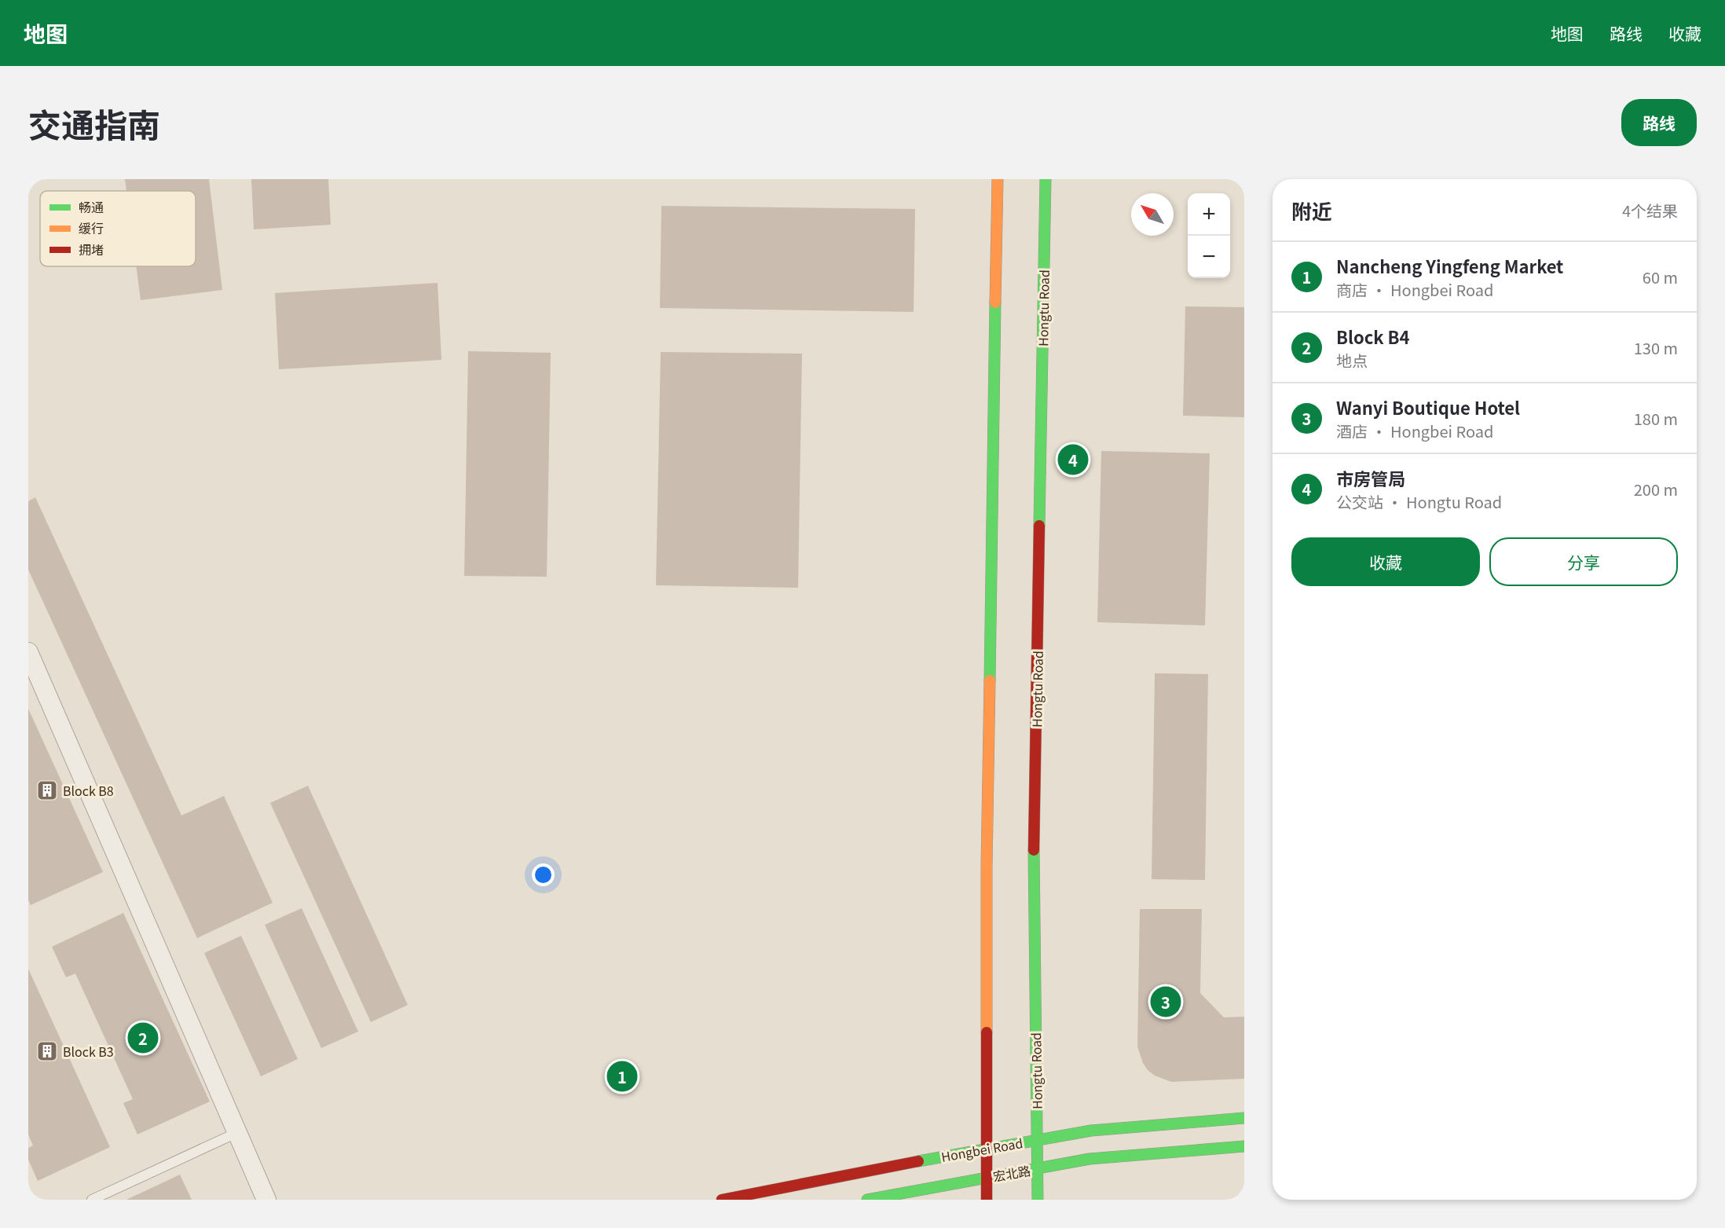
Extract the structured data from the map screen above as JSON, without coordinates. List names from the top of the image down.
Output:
{
  "streets": {
    "main road": ["Hongtu Road", "Hongbei Road", "宏北路"]
  },
  "crossings": [
    ["Hongtu Road", "Hongbei Road"],
    ["Hongtu Road", "宏北路"]
  ],
  "places": {
    "building": ["Block B8", "Block B3"]
  },
  "legend": ["畅通", "缓行", "拥堵"],
  "north": "top left",
  "page": {
    "header": "地图",
    "nav": ["地图", "路线", "收藏"],
    "title": "交通指南",
    "buttons": [
      "路线",
      ["收藏", "分享"]
    ],
    "heading": ["附近", "4个结果"],
    "map_buttons": ["+", "−"],
    "list": [
      {
        "mark": "1",
        "name": "Nancheng Yingfeng Market",
        "note": "商店 · Hongbei Road",
        "value": "60 m"
      },
      {
        "mark": "2",
        "name": "Block B4",
        "note": "地点",
        "value": "130 m"
      },
      {
        "mark": "3",
        "name": "Wanyi Boutique Hotel",
        "note": "酒店 · Hongbei Road",
        "value": "180 m"
      },
      {
        "mark": "4",
        "name": "市房管局",
        "note": "公交站 · Hongtu Road",
        "value": "200 m"
      }
    ],
    "pins": [
      "4",
      "3",
      "2",
      "1"
    ]
  }
}
